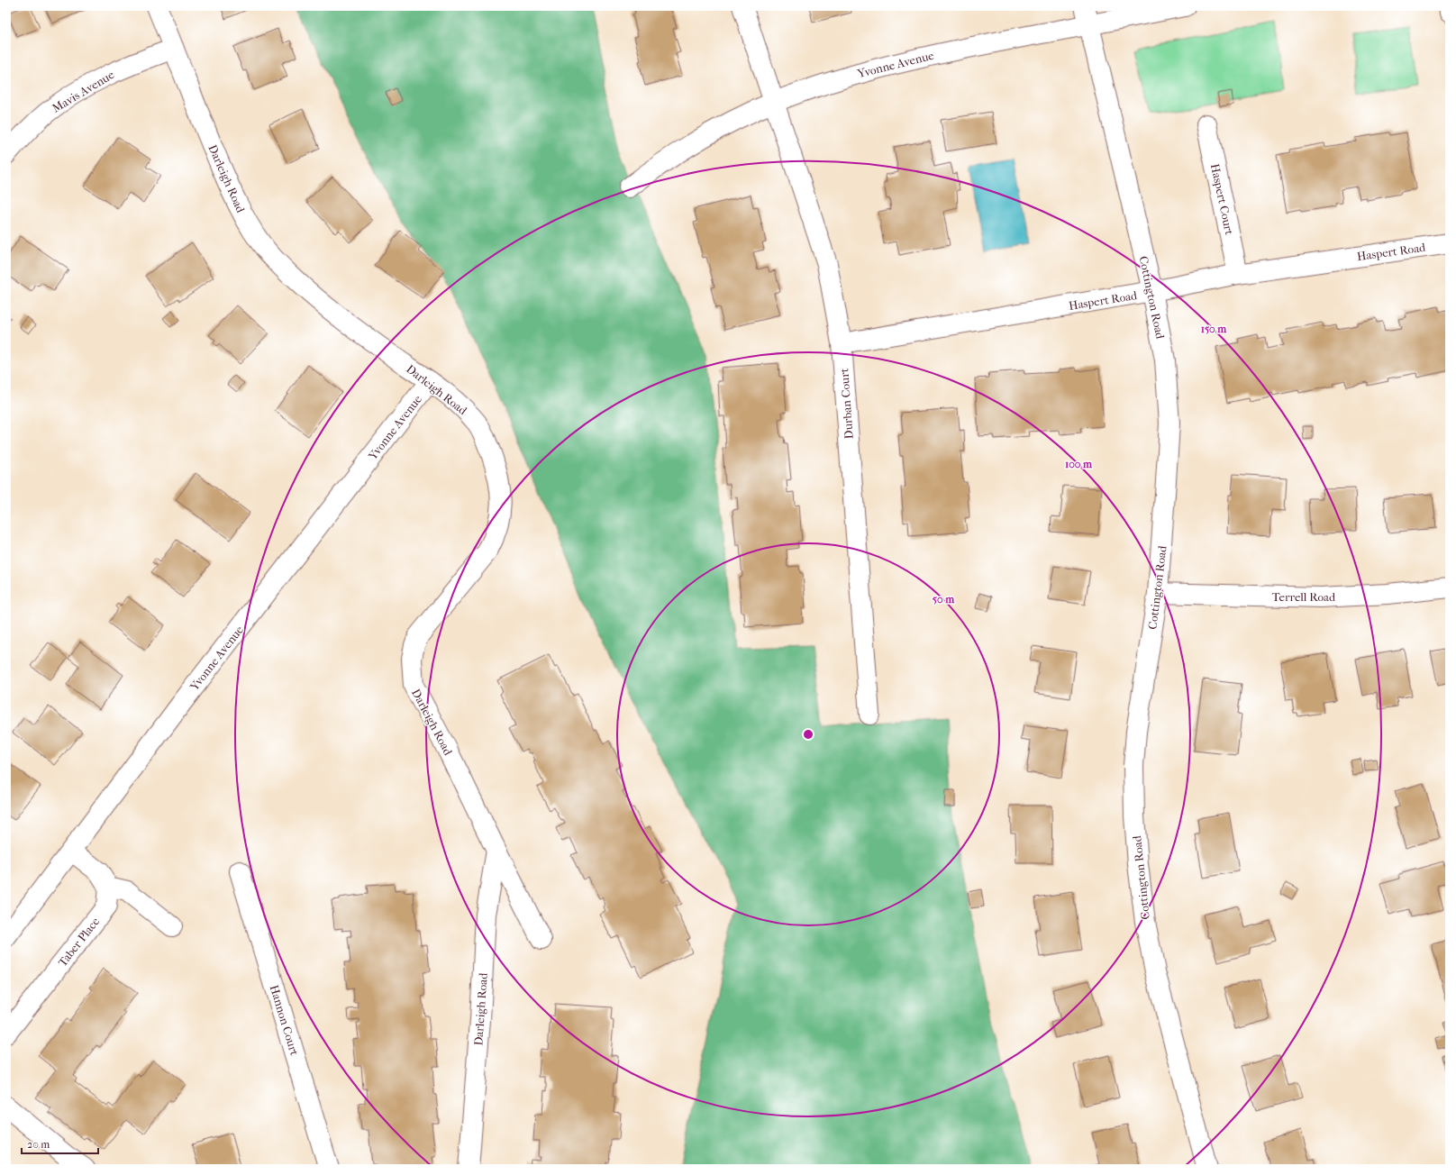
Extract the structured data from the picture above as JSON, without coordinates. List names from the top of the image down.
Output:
{
  "streets": {
    "street": [
      "Yvonne Avenue",
      "Mavis Avenue",
      "Darleigh Road",
      "Haspert Court",
      "Haspert Road",
      "Cottington Road",
      "Durban Court",
      "Terrell Road",
      "Taber Place",
      "Hannon Court"
    ]
  },
  "crossings": [
    ["Yvonne Avenue", "Darleigh Road"],
    ["Yvonne Avenue", "Cottington Road"],
    ["Yvonne Avenue", "Durban Court"],
    ["Mavis Avenue", "Darleigh Road"],
    ["Haspert Court", "Haspert Road"],
    ["Haspert Road", "Cottington Road"],
    ["Haspert Road", "Durban Court"],
    ["Cottington Road", "Terrell Road"]
  ],
  "scale_bar": "20 m",
  "rings": ["150 m", "100 m", "50 m"]
}
